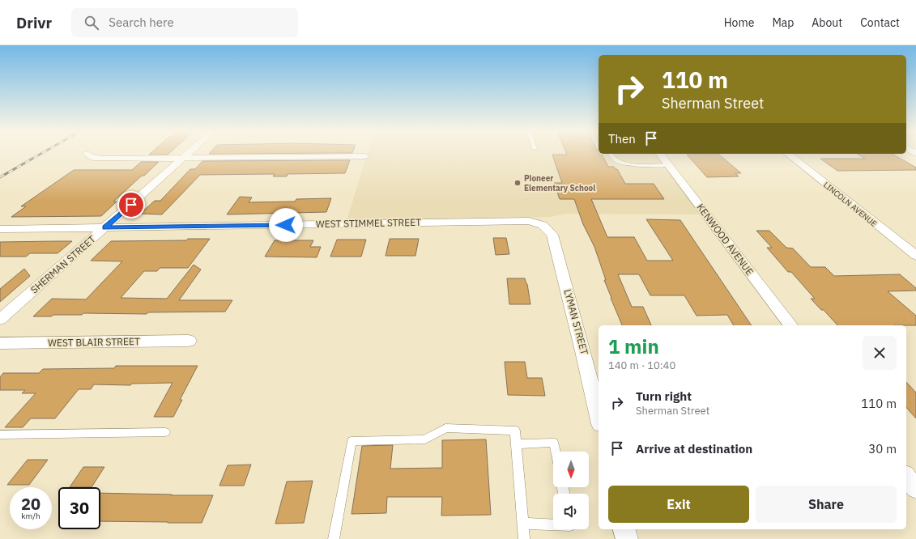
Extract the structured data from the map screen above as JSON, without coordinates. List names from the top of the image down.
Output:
{
  "streets": {
    "street": [
      "LINCOLN AVENUE",
      "WEST STIMMEL STREET",
      "KENWOOD AVENUE",
      "SHERMAN STREET",
      "LYMAN STREET",
      "WEST BLAIR STREET"
    ]
  },
  "crossings": [
    ["WEST STIMMEL STREET", "SHERMAN STREET"],
    ["WEST STIMMEL STREET", "LYMAN STREET"]
  ],
  "places": ["Pioneer Elementary School"],
  "north": "bottom",
  "page": {
    "header": "Drivr",
    "search": "Search here",
    "nav": [
      "Home",
      "Map",
      "About",
      "Contact"
    ],
    "turn": ["110 m", "Sherman Street"],
    "then": "Then",
    "heading": ["1 min", "140 m · 10:40"],
    "list": [
      {
        "name": "Turn right",
        "note": "Sherman Street",
        "value": "110 m"
      },
      {
        "name": "Arrive at destination",
        "value": "30 m"
      }
    ],
    "buttons": ["Exit", "Share"],
    "speed": "20 km/h",
    "limit": "30"
  }
}
